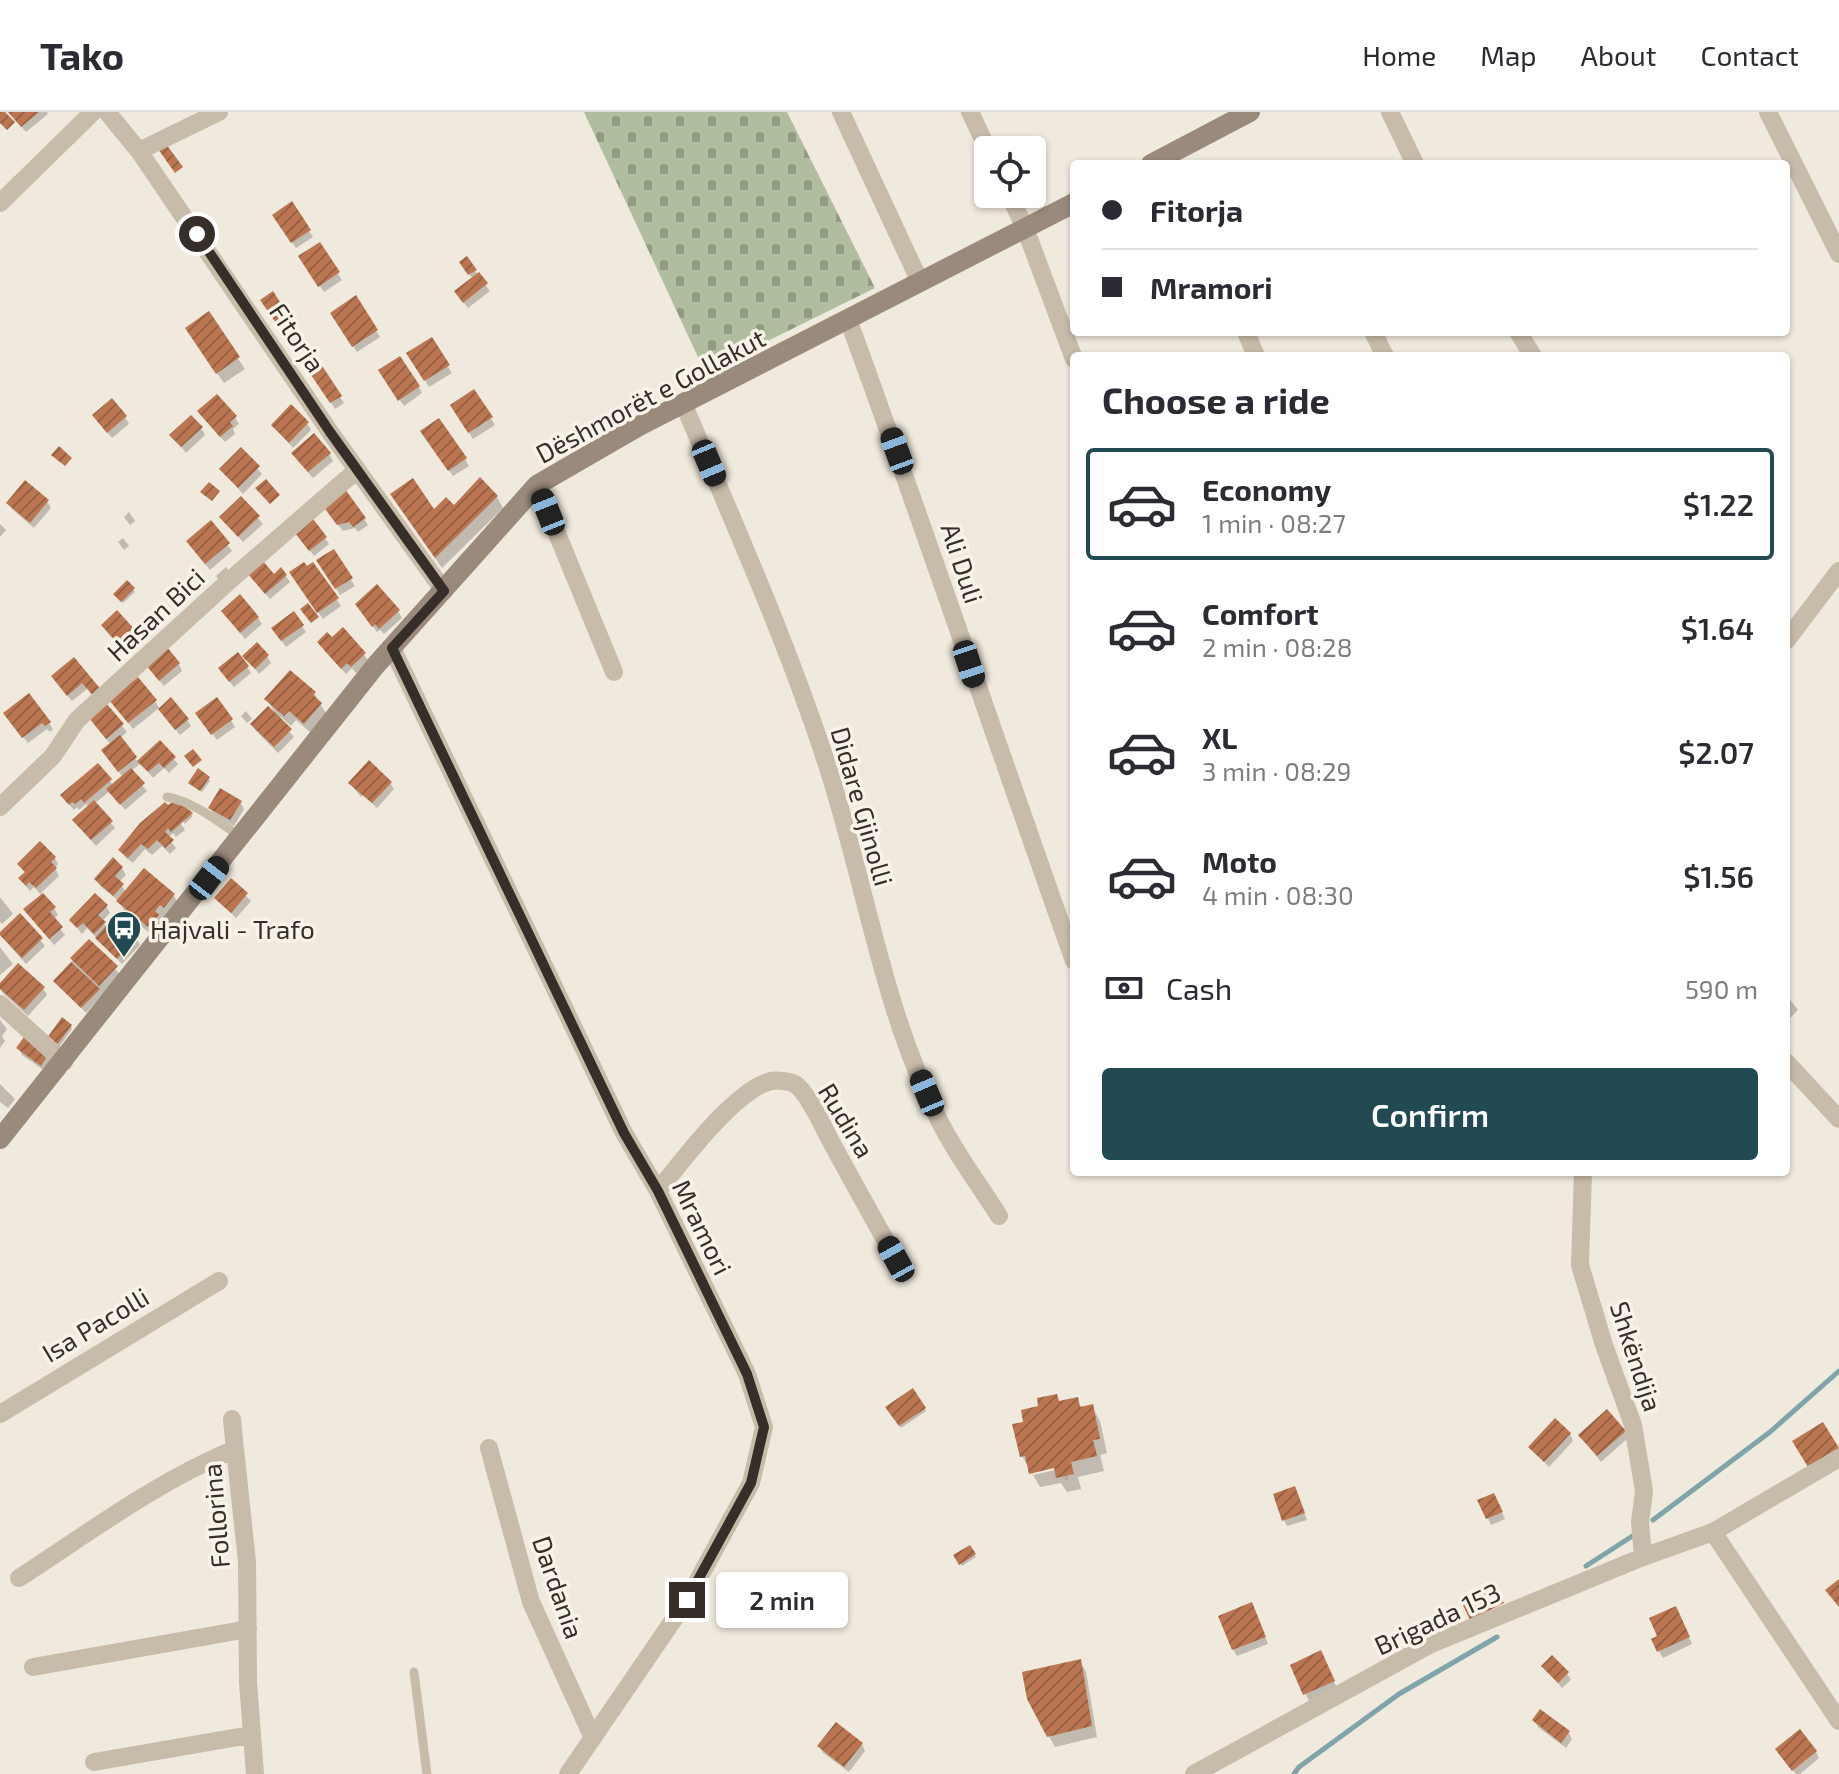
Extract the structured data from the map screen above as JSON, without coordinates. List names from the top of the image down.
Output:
{
  "streets": {
    "street": [
      "Fitorja",
      "Dëshmorët e Gollakut",
      "Ali Duli",
      "Hasan Bici",
      "Didare Gjinolli",
      "Rudina",
      "Mramori",
      "Isa Pacolli",
      "Shkëndija",
      "Follorina",
      "Dardania",
      "Brigada 153"
    ]
  },
  "crossings": [
    ["Fitorja", "Dëshmorët e Gollakut"],
    ["Fitorja", "Hasan Bici"],
    ["Dëshmorët e Gollakut", "Ali Duli"],
    ["Dëshmorët e Gollakut", "Didare Gjinolli"],
    ["Dëshmorët e Gollakut", "Mramori"],
    ["Rudina", "Mramori"],
    ["Mramori", "Dardania"],
    ["Shkëndija", "Brigada 153"]
  ],
  "places": {
    "bus stop": ["Hajvali - Trafo"]
  },
  "page": {
    "header": "Tako",
    "nav": [
      "Home",
      "Map",
      "About",
      "Contact"
    ],
    "banner": ["Fitorja", "Mramori"],
    "heading": "Choose a ride",
    "list": [
      {
        "name": "Economy",
        "note": "1 min · 08:27",
        "value": "$1.22"
      },
      {
        "name": "Comfort",
        "note": "2 min · 08:28",
        "value": "$1.64"
      },
      {
        "name": "XL",
        "note": "3 min · 08:29",
        "value": "$2.07"
      },
      {
        "name": "Moto",
        "note": "4 min · 08:30",
        "value": "$1.56"
      }
    ],
    "pay": ["Cash", "590 m"],
    "buttons": "Confirm",
    "bubble": "2 min"
  }
}
